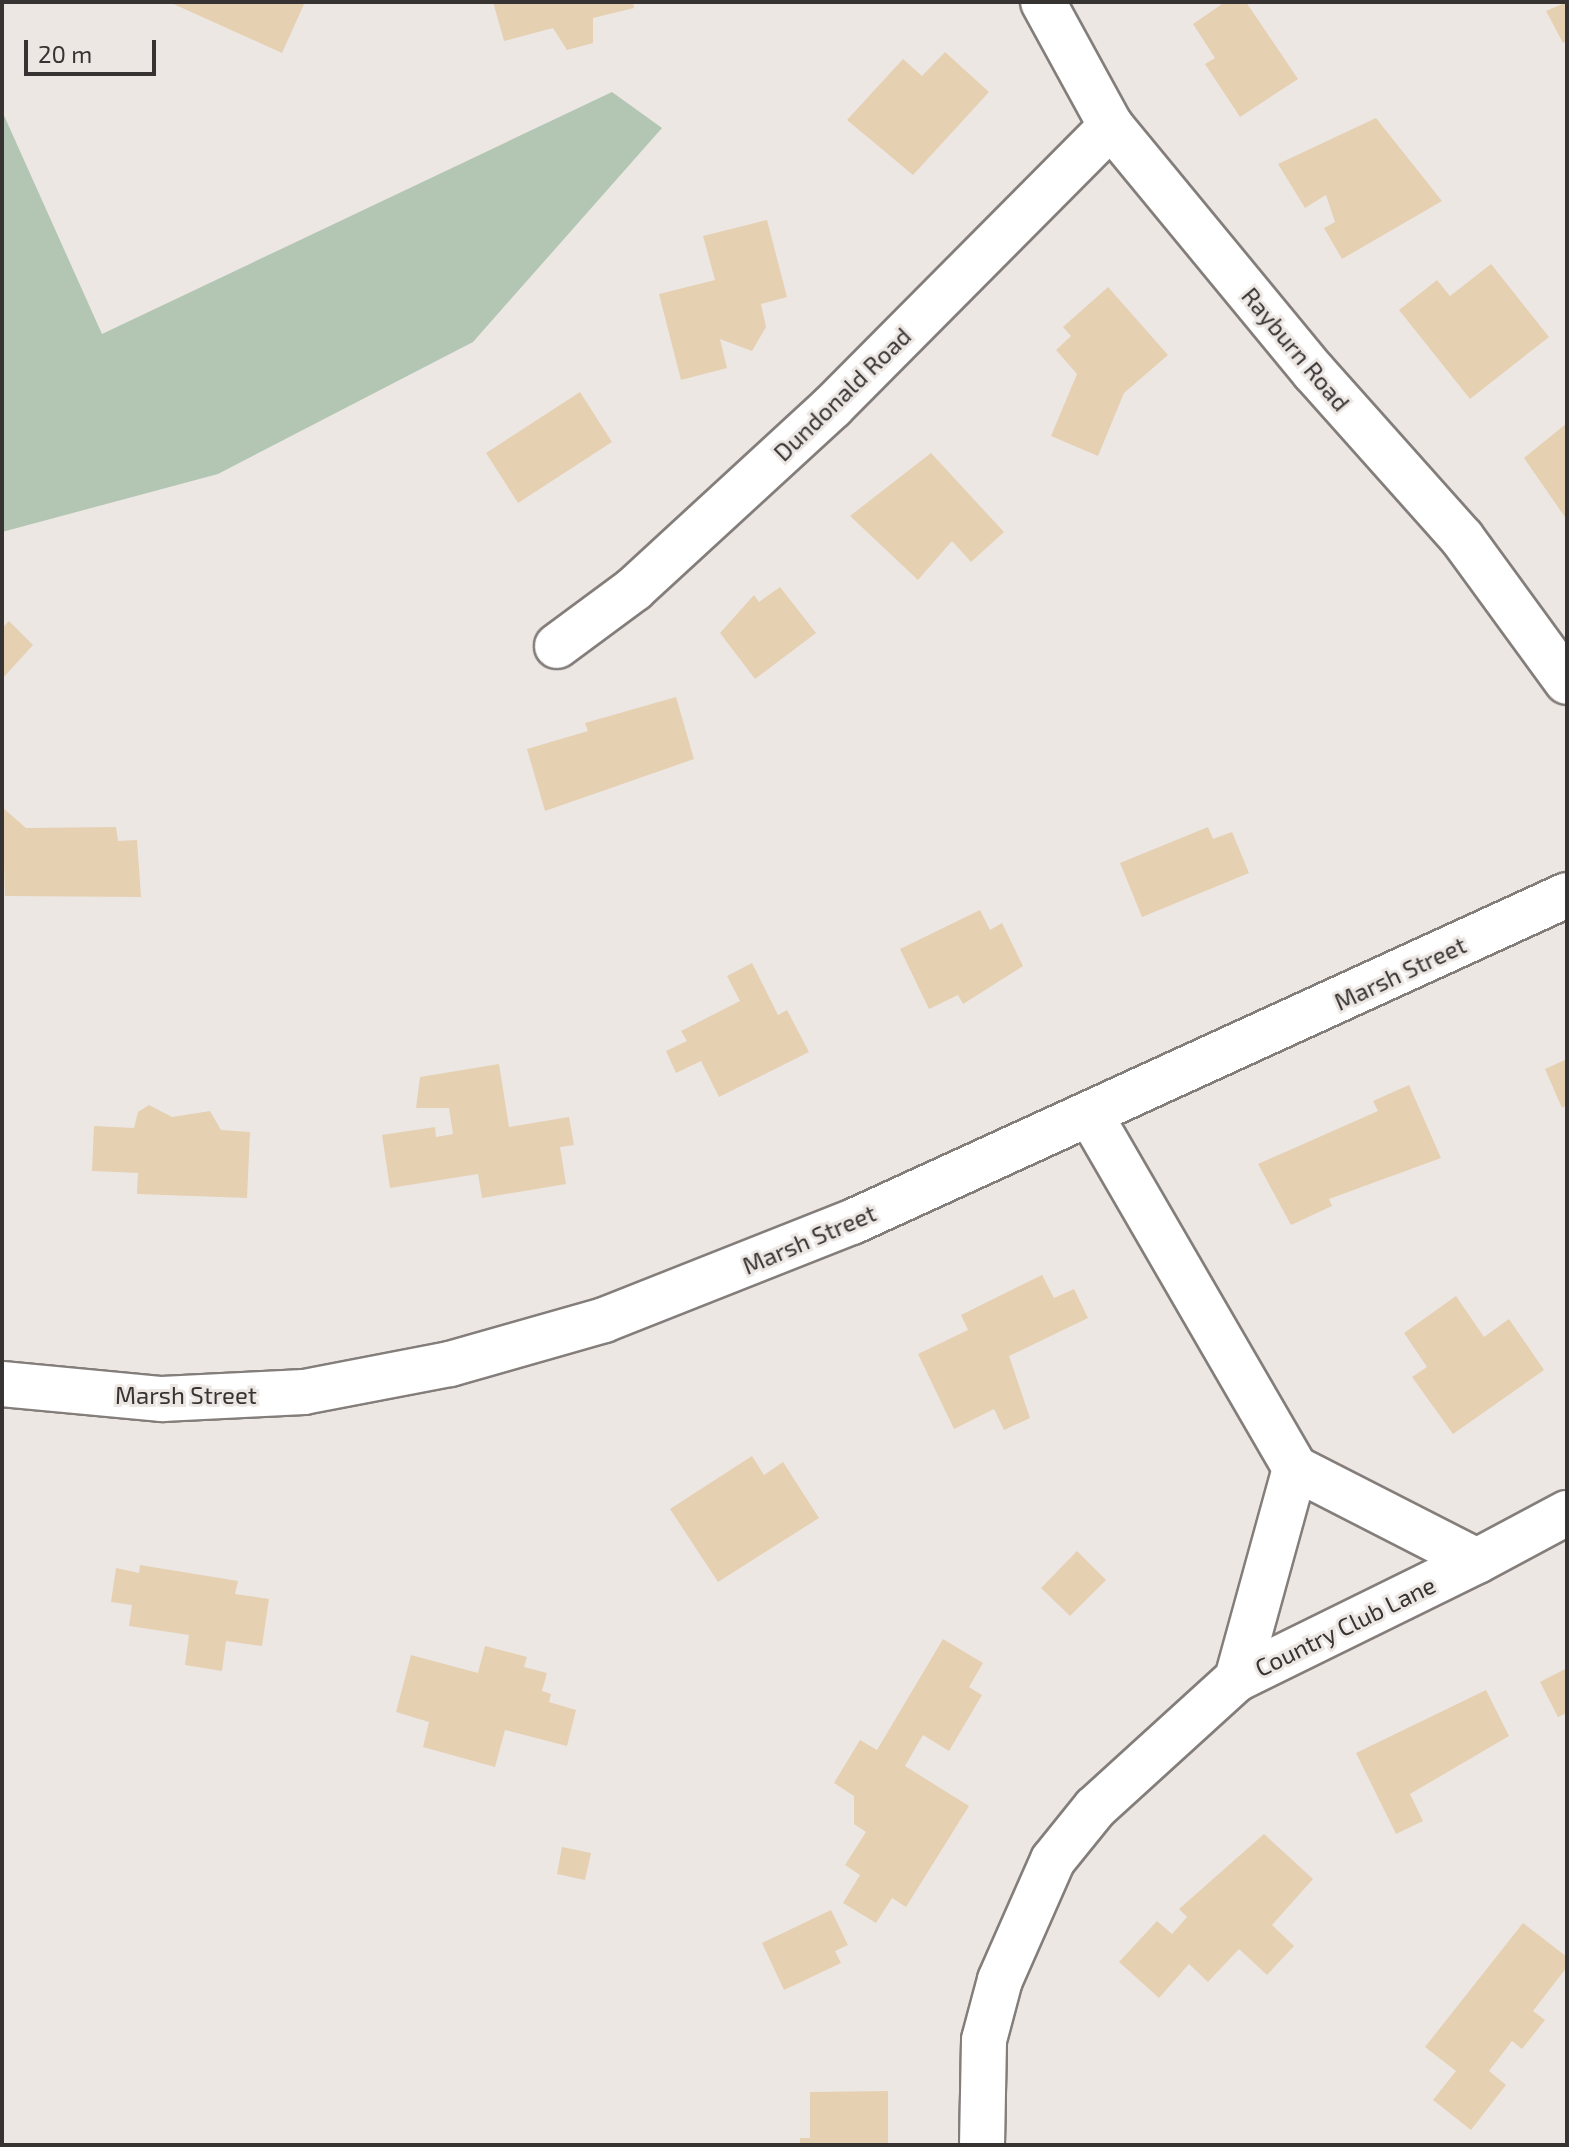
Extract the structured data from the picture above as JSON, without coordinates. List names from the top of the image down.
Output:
{
  "streets": {
    "street": [
      "Rayburn Road",
      "Dundonald Road",
      "Marsh Street",
      "Country Club Lane"
    ]
  },
  "crossings": [
    ["Rayburn Road", "Dundonald Road"]
  ],
  "scale_bar": "20 m"
}
